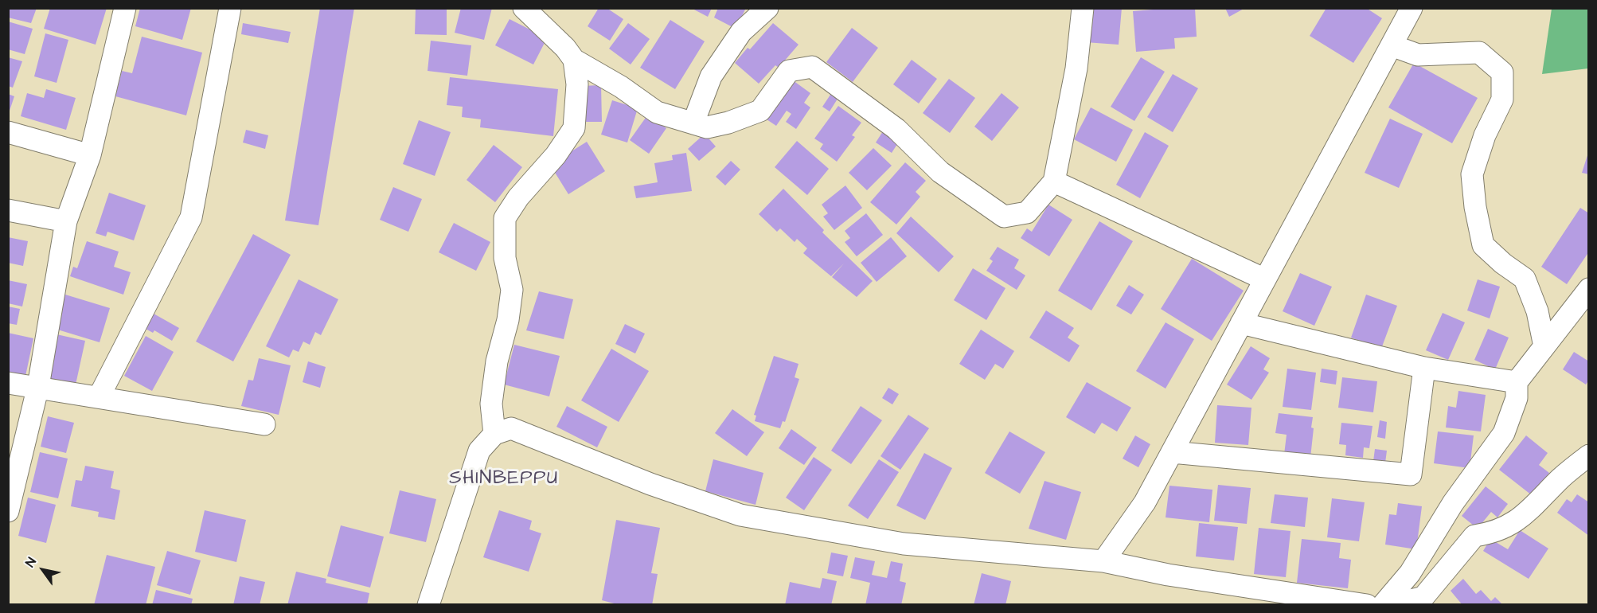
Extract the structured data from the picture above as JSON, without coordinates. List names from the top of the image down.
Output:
{
  "districts": ["SHINBEPPU"],
  "north": "top left"
}
